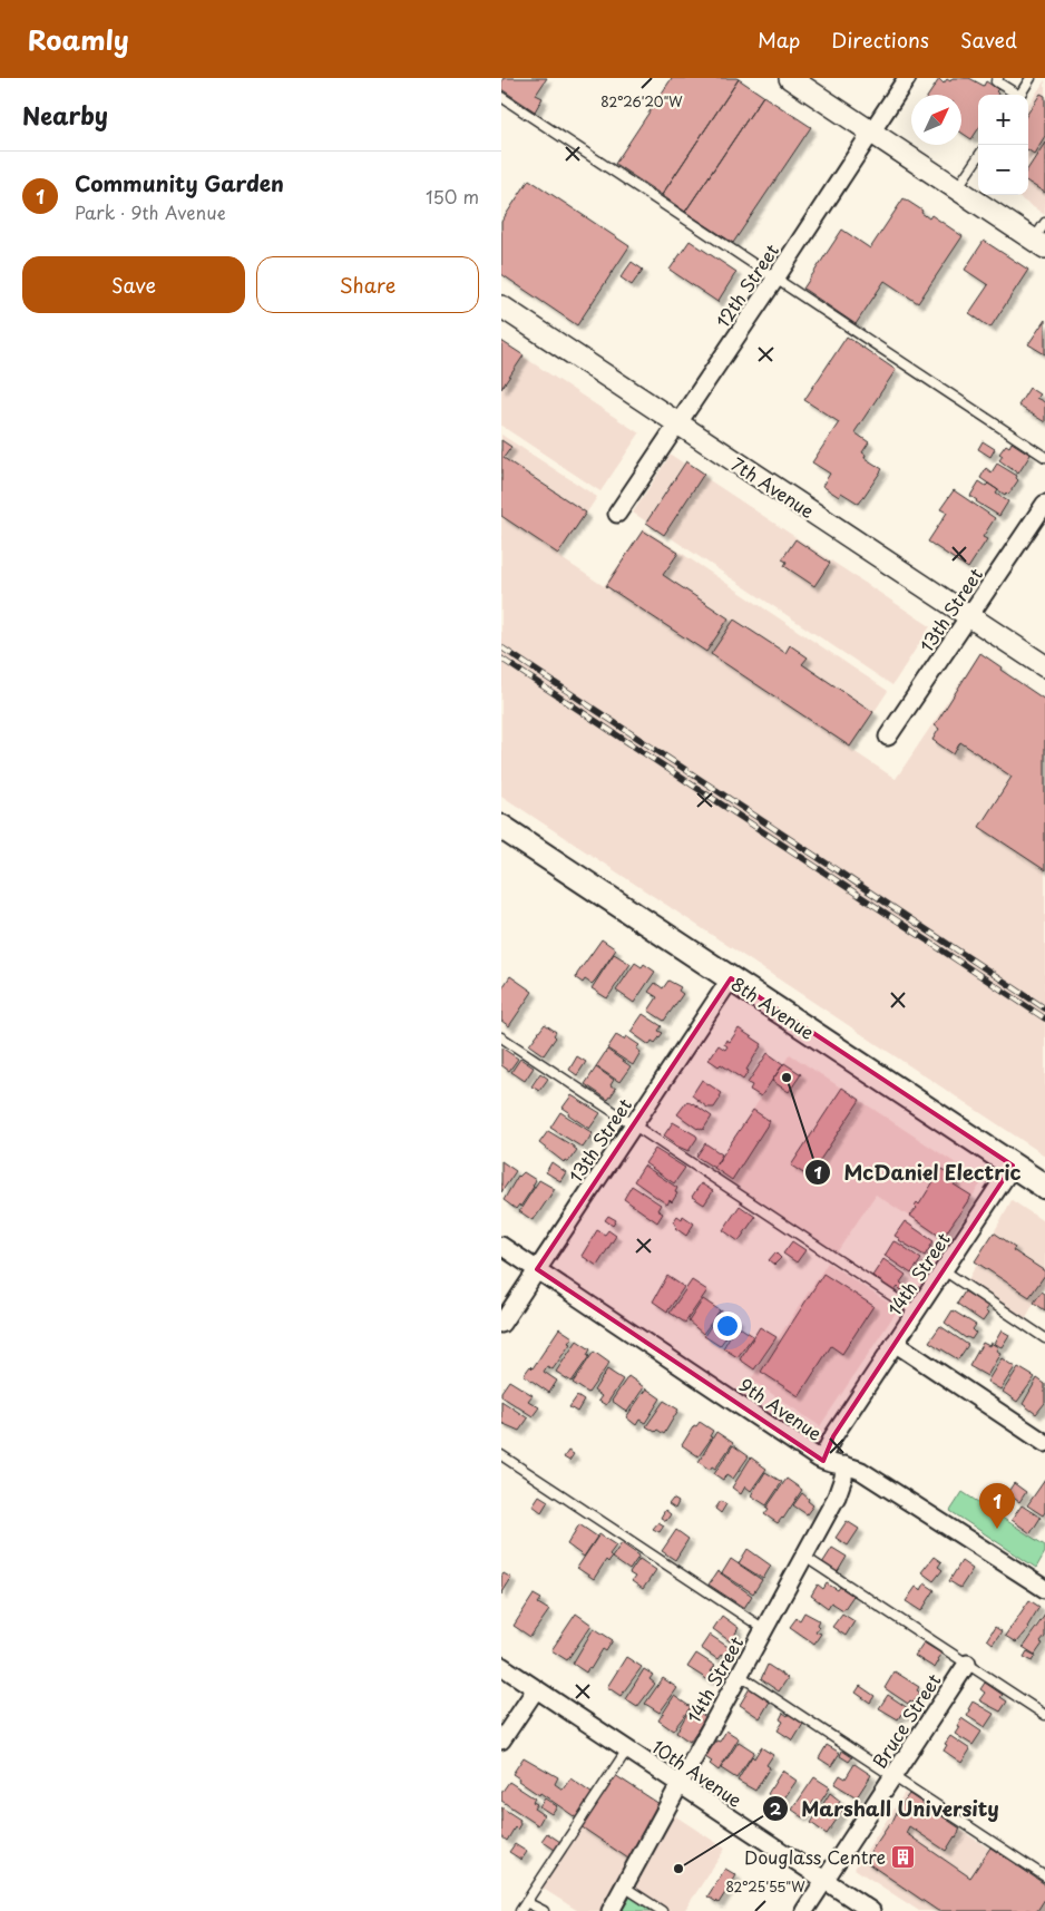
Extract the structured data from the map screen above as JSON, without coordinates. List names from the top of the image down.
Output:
{
  "streets": {
    "main road": ["8th Avenue"],
    "street": [
      "12th Street",
      "7th Avenue",
      "13th Street",
      "14th Street",
      "9th Avenue",
      "Bruce Street",
      "10th Avenue"
    ]
  },
  "crossings": [
    ["12th Street", "7th Avenue"],
    ["7th Avenue", "13th Street"],
    ["13th Street", "8th Avenue"],
    ["13th Street", "9th Avenue"],
    ["8th Avenue", "14th Street"],
    ["14th Street", "9th Avenue"],
    ["14th Street", "10th Avenue"],
    ["Bruce Street", "10th Avenue"]
  ],
  "places": {
    "other": ["McDaniel Electric", "Marshall University"],
    "building": ["Douglass Centre"]
  },
  "north": "top right",
  "page": {
    "header": "Roamly",
    "nav": ["Map", "Directions", "Saved"],
    "heading": "Nearby",
    "map_buttons": ["+", "−"],
    "list": [
      {
        "mark": "1",
        "name": "Community Garden",
        "note": "Park · 9th Avenue",
        "value": "150 m"
      }
    ],
    "buttons": ["Save", "Share"],
    "pins": "1"
  },
  "coordinates": ["82°26'20\"W", "82°25'55\"W"]
}
